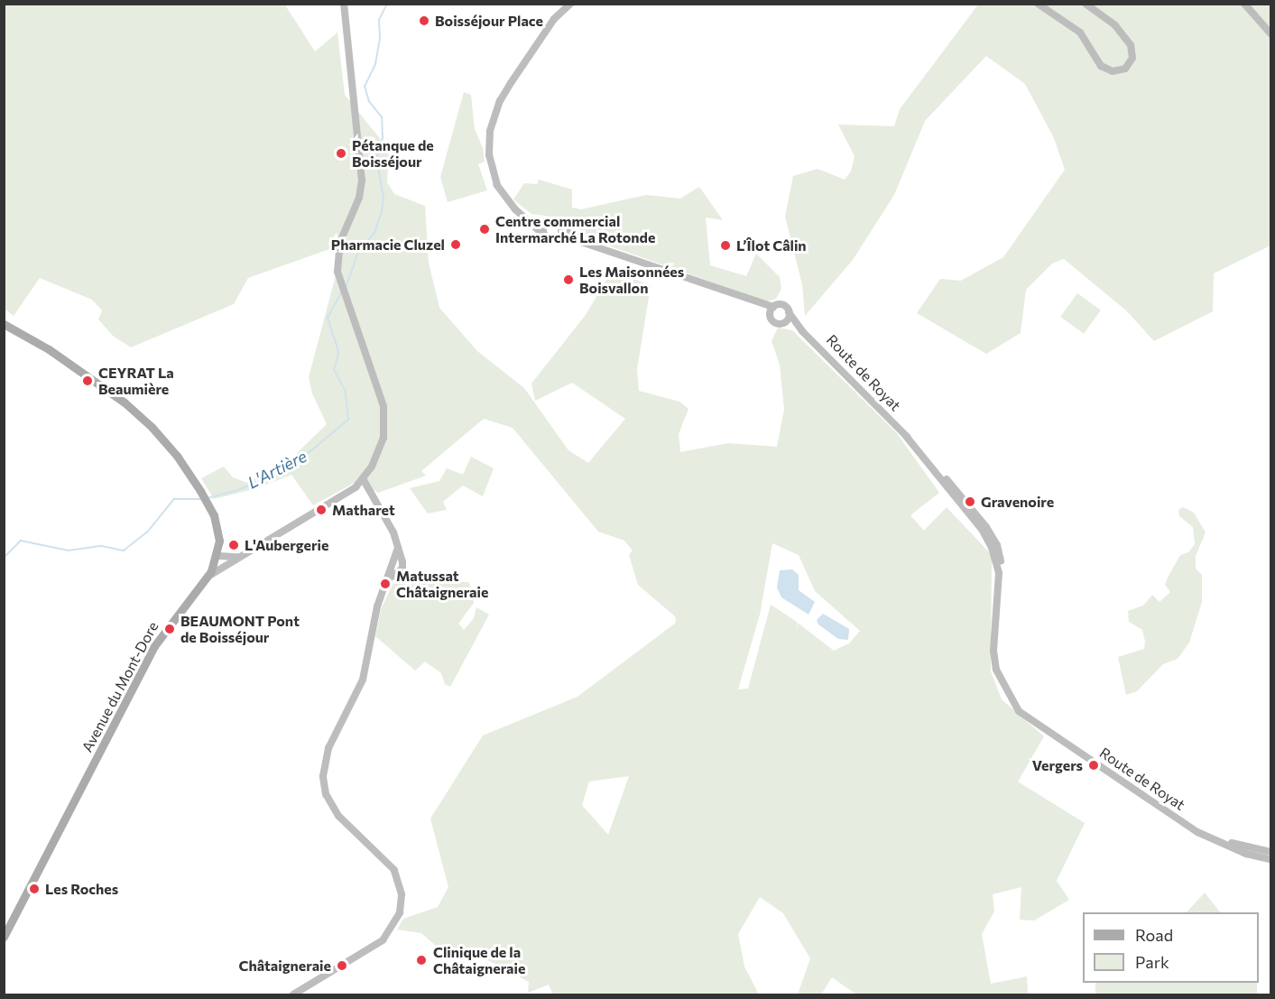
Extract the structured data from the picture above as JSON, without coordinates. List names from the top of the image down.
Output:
{
  "streets": {
    "main road": ["Avenue du Mont-Dore"],
    "street": ["Route de Royat"]
  },
  "water": ["L'Artière"],
  "places": [
    "Boisséjour Place",
    "Pétanque de Boisséjour",
    "Centre commercial Intermarché La Rotonde",
    "Pharmacie Cluzel",
    "L’Îlot Câlin",
    "Les Maisonnées Boisvallon",
    "CEYRAT La Beaumière",
    "Gravenoire",
    "Matharet",
    "L'Aubergerie",
    "Matussat Châtaigneraie",
    "BEAUMONT Pont de Boisséjour",
    "Vergers",
    "Les Roches",
    "Clinique de la Châtaigneraie",
    "Châtaigneraie"
  ],
  "legend": ["Road", "Park"]
}
